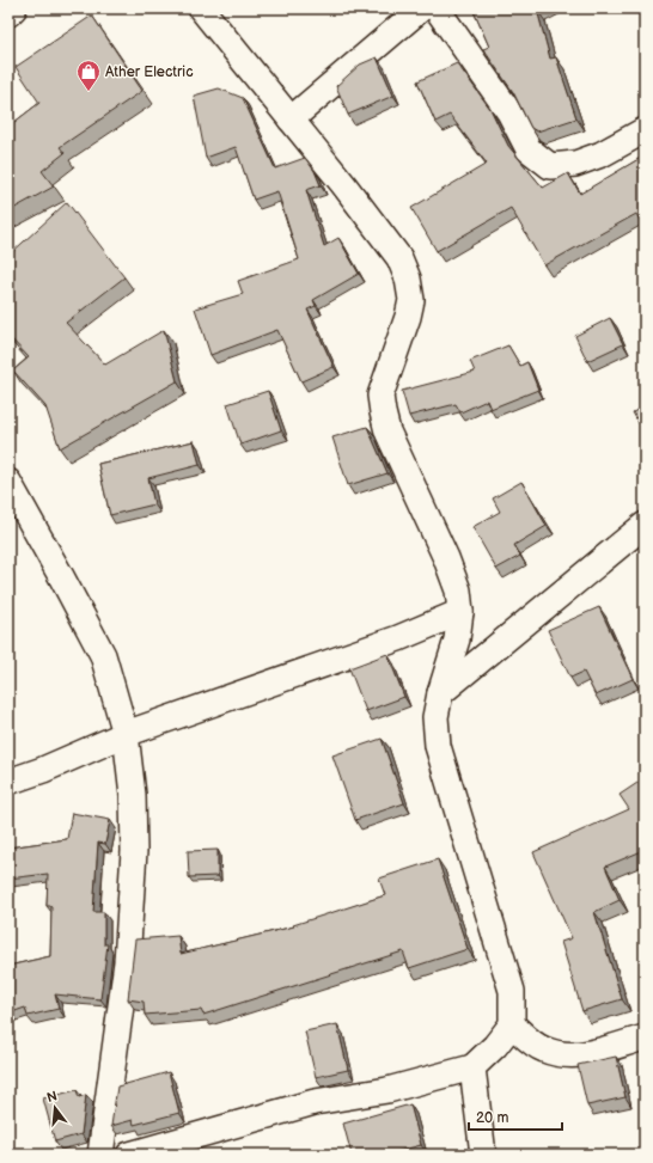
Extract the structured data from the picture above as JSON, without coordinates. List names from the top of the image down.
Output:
{
  "places": {
    "shop": ["Ather Electric"]
  },
  "scale_bar": "20 m",
  "north": "top"
}
